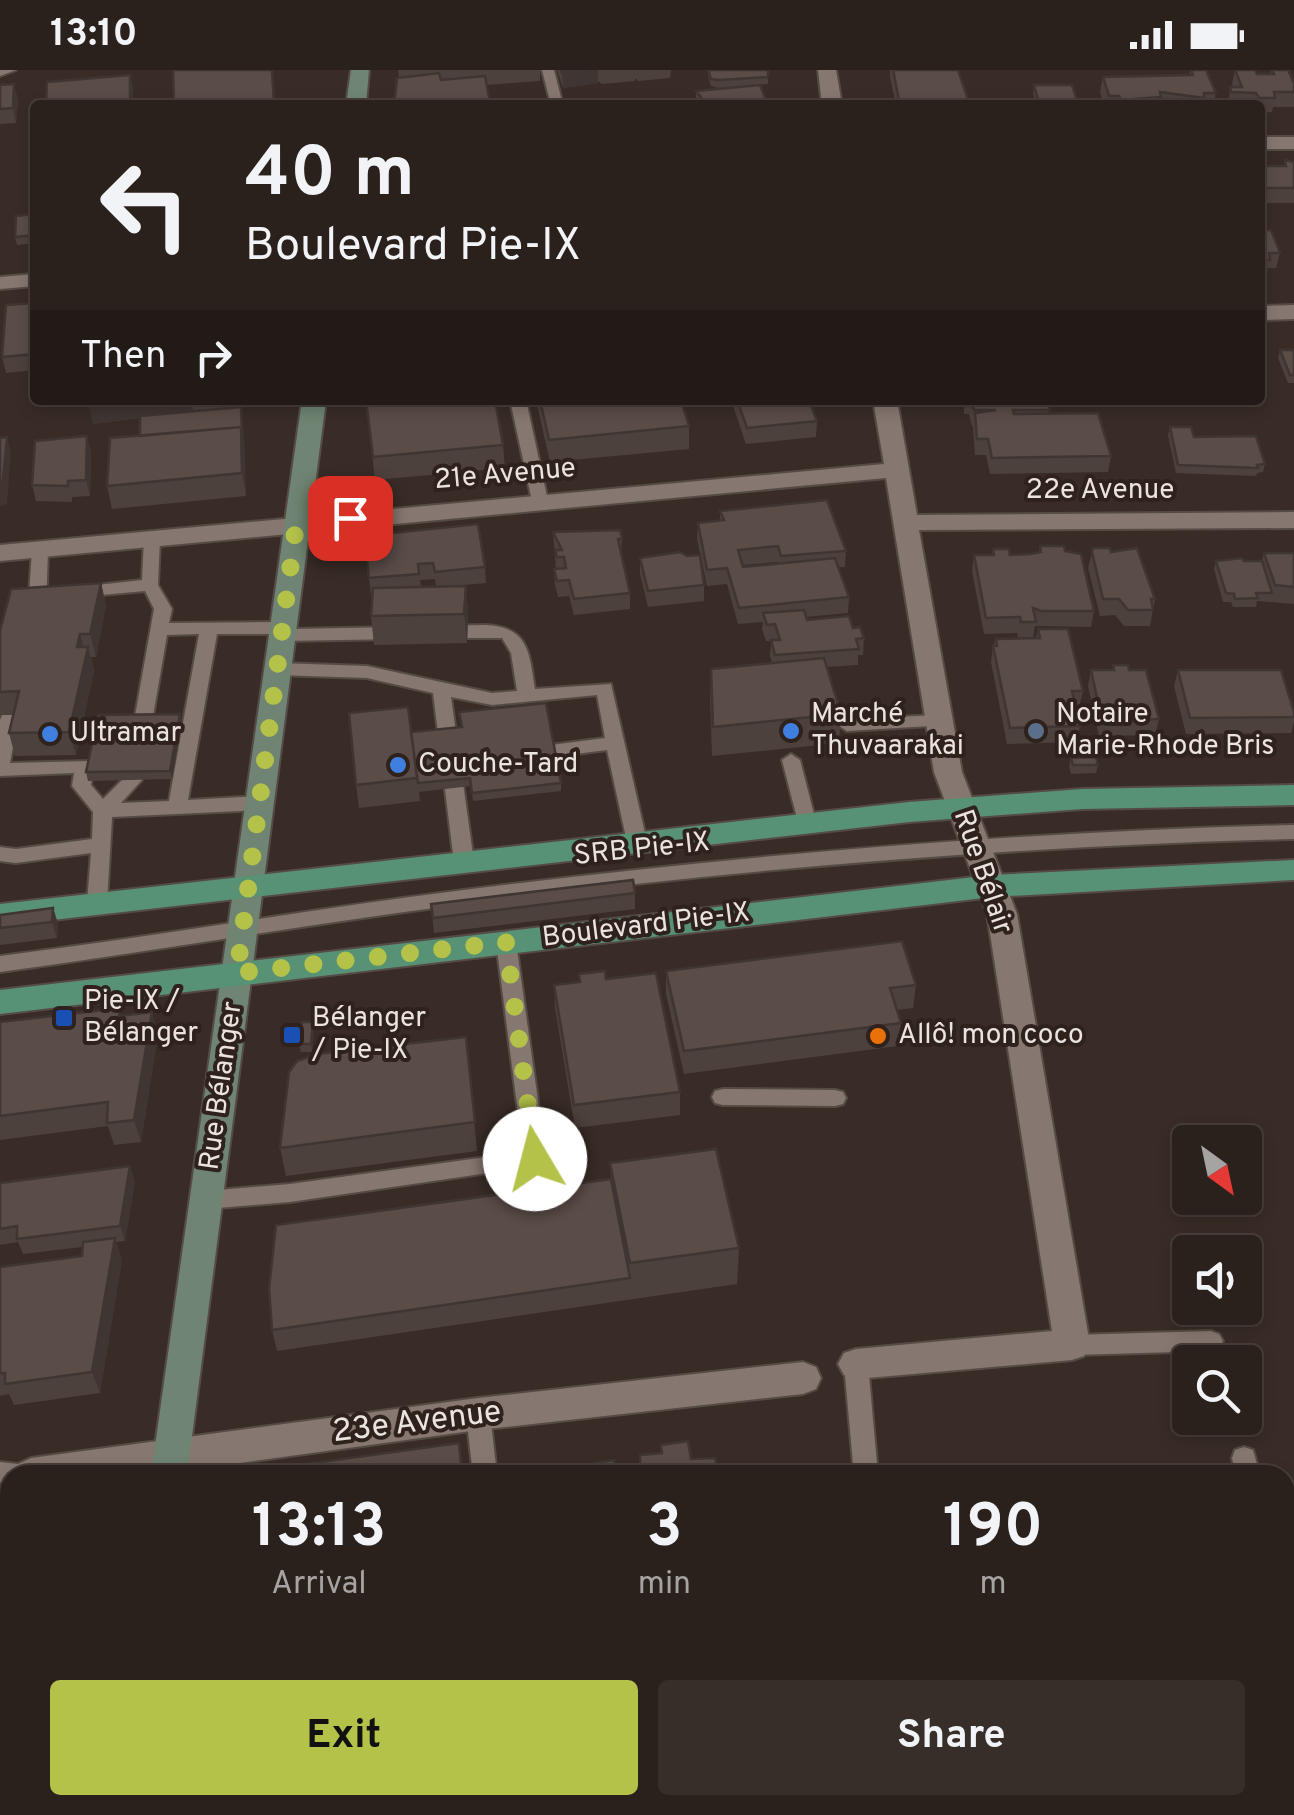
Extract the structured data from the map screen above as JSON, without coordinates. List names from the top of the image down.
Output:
{
  "streets": {
    "main road": ["Boulevard Pie-IX"],
    "street": [
      "21e Avenue",
      "22e Avenue",
      "Rue Bélair",
      "Rue Bélanger",
      "23e Avenue"
    ],
    "lane": ["SRB Pie-IX"]
  },
  "crossings": [
    ["21e Avenue", "Rue Bélair"],
    ["21e Avenue", "Rue Bélanger"],
    ["22e Avenue", "Rue Bélair"],
    ["SRB Pie-IX", "Rue Bélair"],
    ["SRB Pie-IX", "Rue Bélanger"],
    ["Rue Bélair", "Boulevard Pie-IX"],
    ["Boulevard Pie-IX", "Rue Bélanger"],
    ["Rue Bélanger", "23e Avenue"]
  ],
  "places": {
    "other": [
      "Marché Thuvaarakai",
      "Notaire Marie-Rhode Bris",
      "Ultramar",
      "Couche-Tard",
      "Allô! mon coco"
    ],
    "transit": ["Pie-IX / Bélanger", "Bélanger / Pie-IX"]
  },
  "north": "bottom right",
  "page": {
    "status": "13:10",
    "turn": ["40 m", "Boulevard Pie-IX"],
    "then": "Then",
    "eta": [
      "13:13",
      "Arrival",
      "3",
      "min",
      "190",
      "m"
    ],
    "buttons": ["Exit", "Share"]
  }
}
